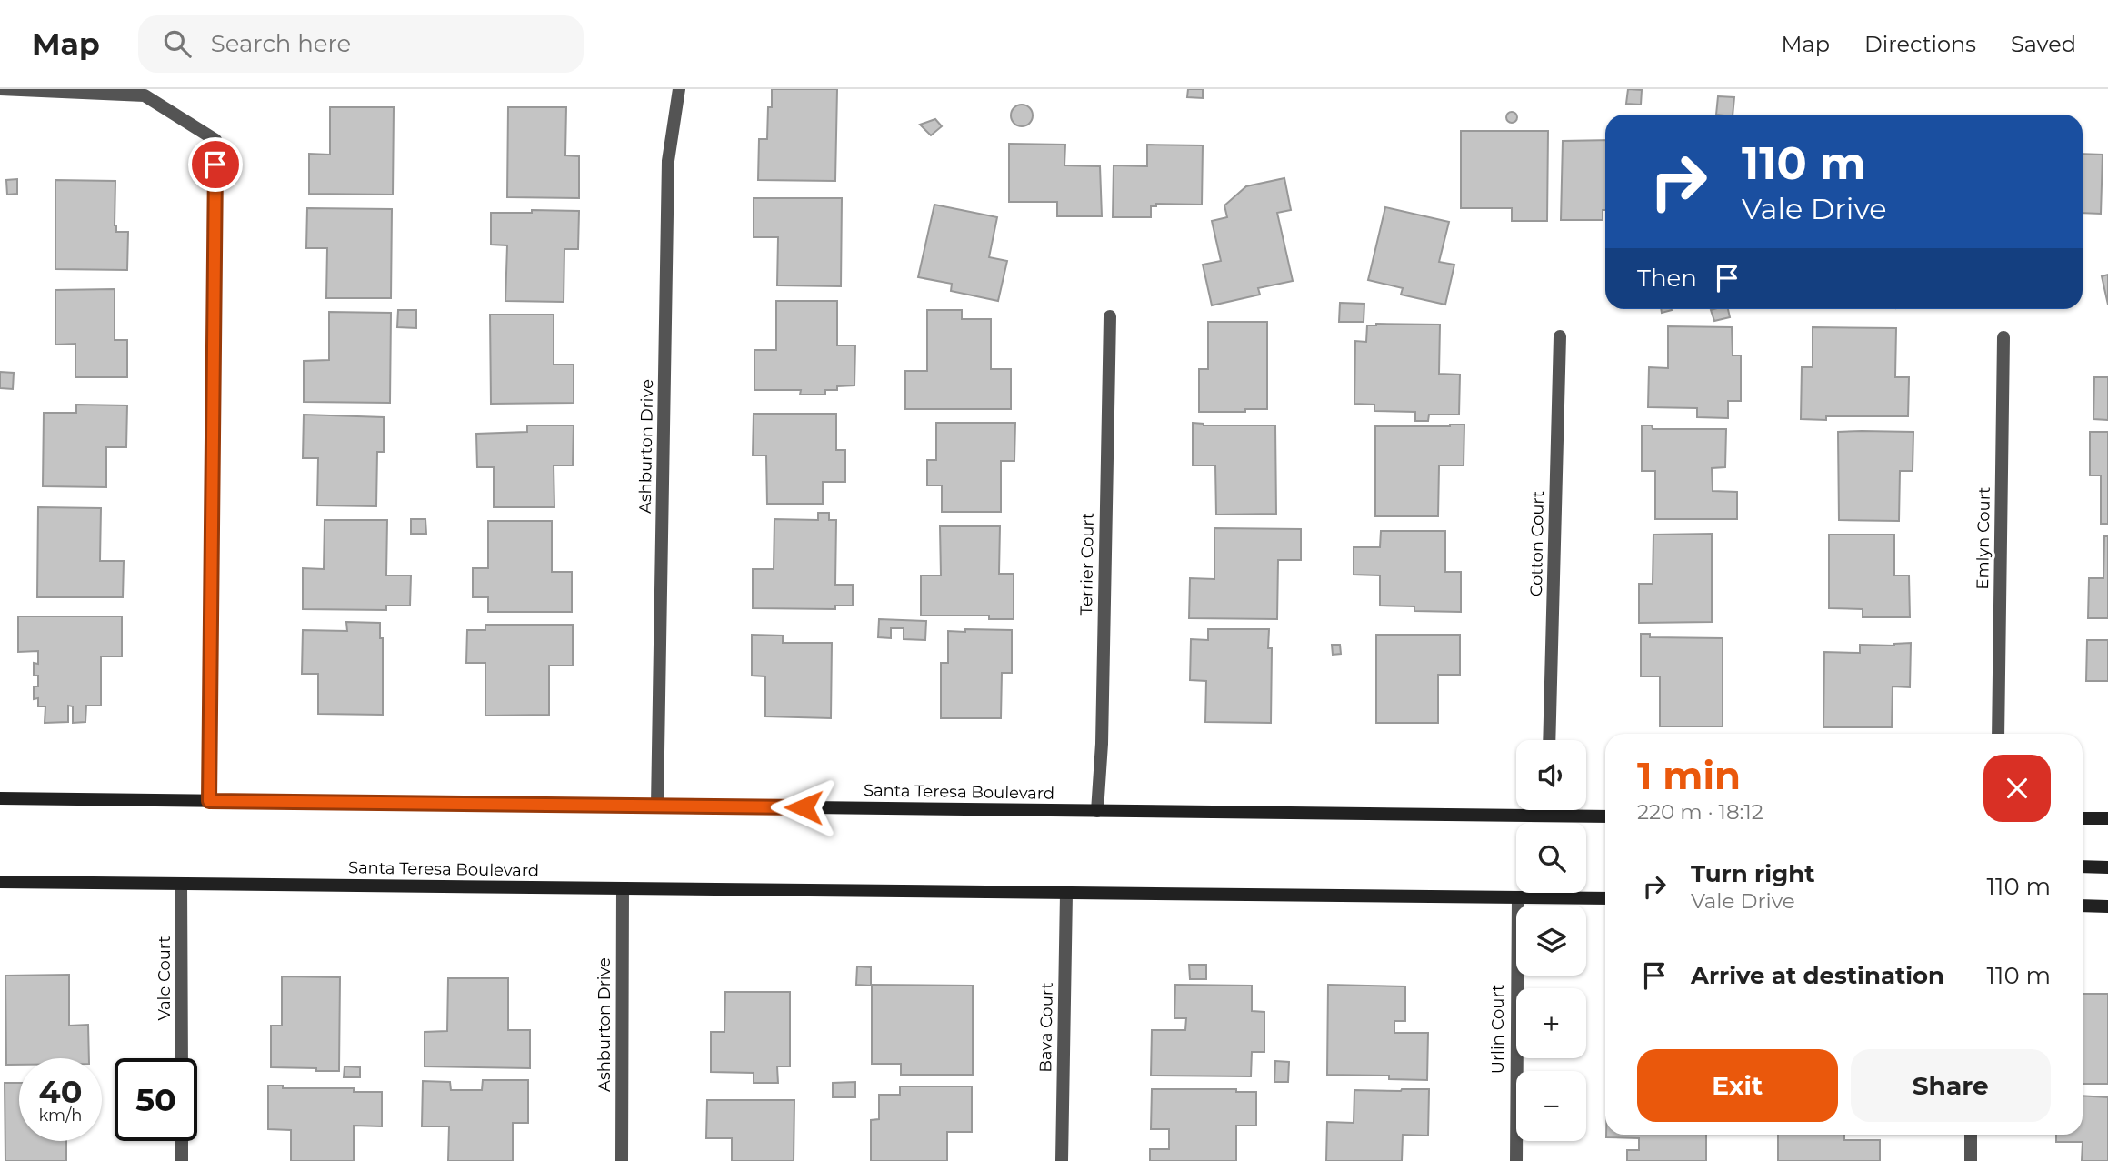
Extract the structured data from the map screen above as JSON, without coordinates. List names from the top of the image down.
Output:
{
  "streets": {
    "main road": ["Santa Teresa Boulevard"],
    "street": [
      "Ashburton Drive",
      "Emlyn Court",
      "Cotton Court",
      "Terrier Court",
      "Vale Court",
      "Bava Court",
      "Urlin Court"
    ]
  },
  "crossings": [
    ["Ashburton Drive", "Santa Teresa Boulevard"],
    ["Terrier Court", "Santa Teresa Boulevard"],
    ["Santa Teresa Boulevard", "Vale Court"],
    ["Santa Teresa Boulevard", "Bava Court"],
    ["Santa Teresa Boulevard", "Urlin Court"]
  ],
  "page": {
    "header": "Map",
    "search": "Search here",
    "nav": ["Map", "Directions", "Saved"],
    "turn": ["110 m", "Vale Drive"],
    "then": "Then",
    "heading": ["1 min", "220 m · 18:12"],
    "map_buttons": ["+", "−"],
    "list": [
      {
        "name": "Turn right",
        "note": "Vale Drive",
        "value": "110 m"
      },
      {
        "name": "Arrive at destination",
        "value": "110 m"
      }
    ],
    "buttons": ["Exit", "Share"],
    "speed": "40 km/h",
    "limit": "50"
  }
}
